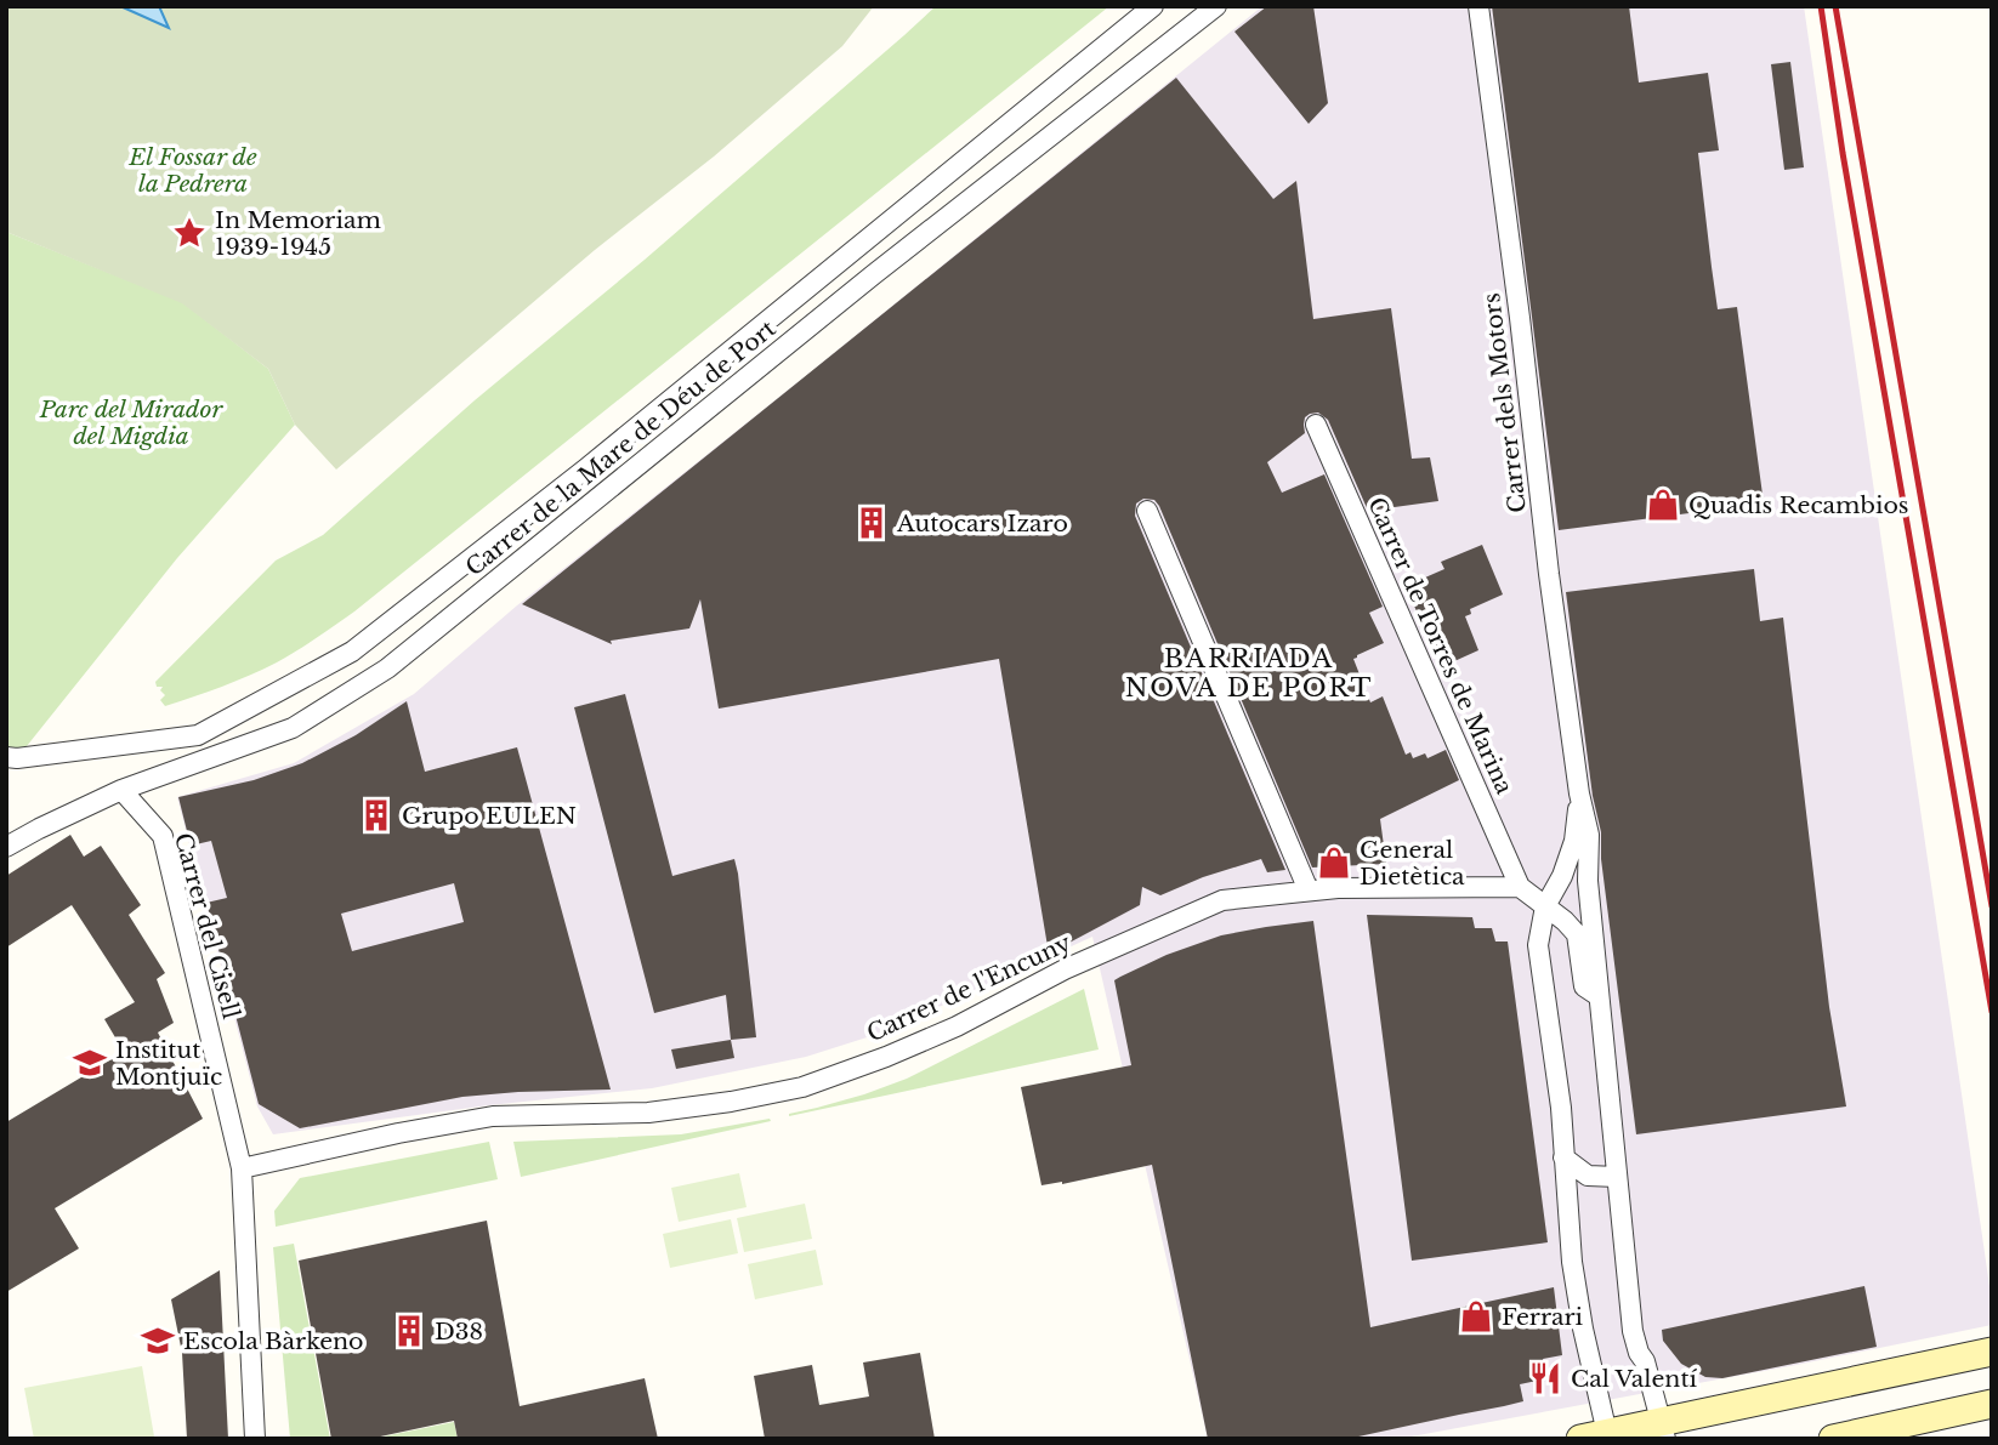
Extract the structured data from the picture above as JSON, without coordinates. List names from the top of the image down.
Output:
{
  "streets": {
    "street": [
      "Carrer dels Motors",
      "Carrer de la Mare de Déu de Port",
      "Carrer de Torres de Marina",
      "Carrer del Cisell",
      "Carrer de l'Encuny"
    ]
  },
  "crossings": [
    ["Carrer de la Mare de Déu de Port", "Carrer del Cisell"],
    ["Carrer de Torres de Marina", "Carrer de l'Encuny"],
    ["Carrer del Cisell", "Carrer de l'Encuny"]
  ],
  "districts": ["BARRIADA NOVA DE PORT"],
  "parks": ["El Fossar de la Pedrera", "Parc del Mirador del Migdia"],
  "places": {
    "place": ["In Memoriam 1939-1945"],
    "shop": ["Quadis Recambios", "General Dietètica", "Ferrari"],
    "building": ["Autocars Izaro", "Grupo EULEN", "D38"],
    "school or university": ["Institut Montjuïc", "Escola Bàrkeno"],
    "restaurant": ["Cal Valentí"]
  }
}
